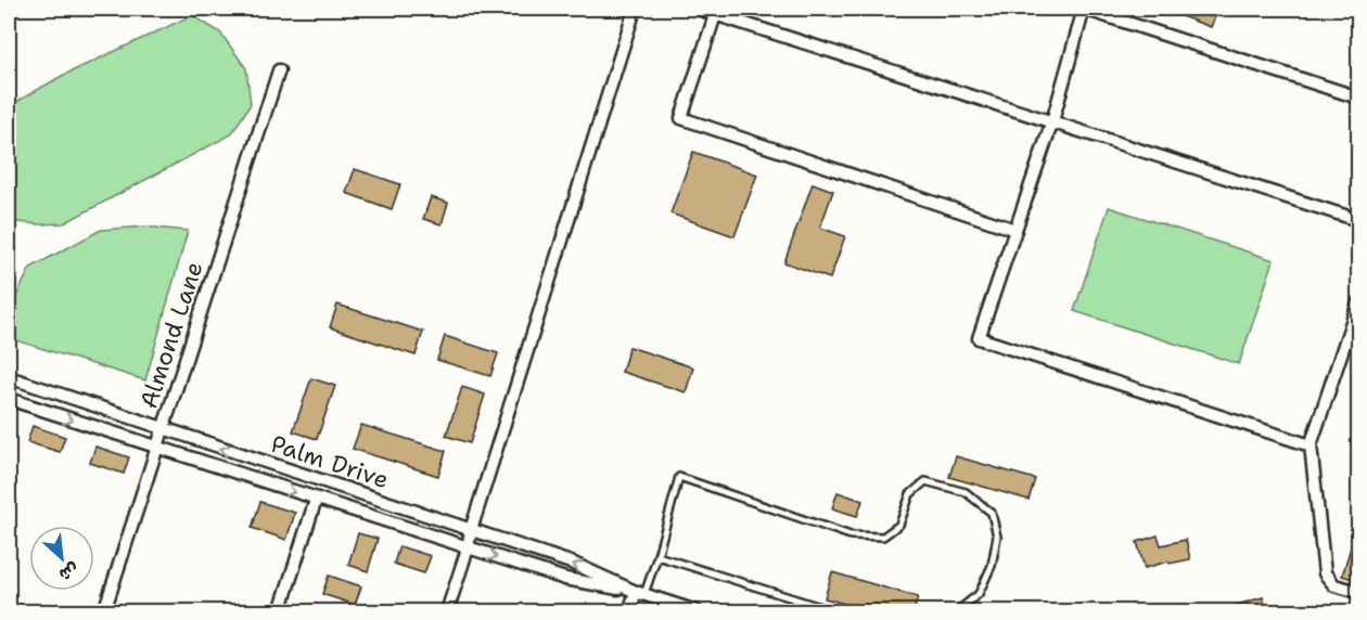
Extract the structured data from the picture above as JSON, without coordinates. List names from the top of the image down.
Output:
{
  "streets": {
    "street": ["Almond Lane", "Palm Drive"]
  },
  "crossings": [
    ["Almond Lane", "Palm Drive"]
  ],
  "north": "bottom right"
}
